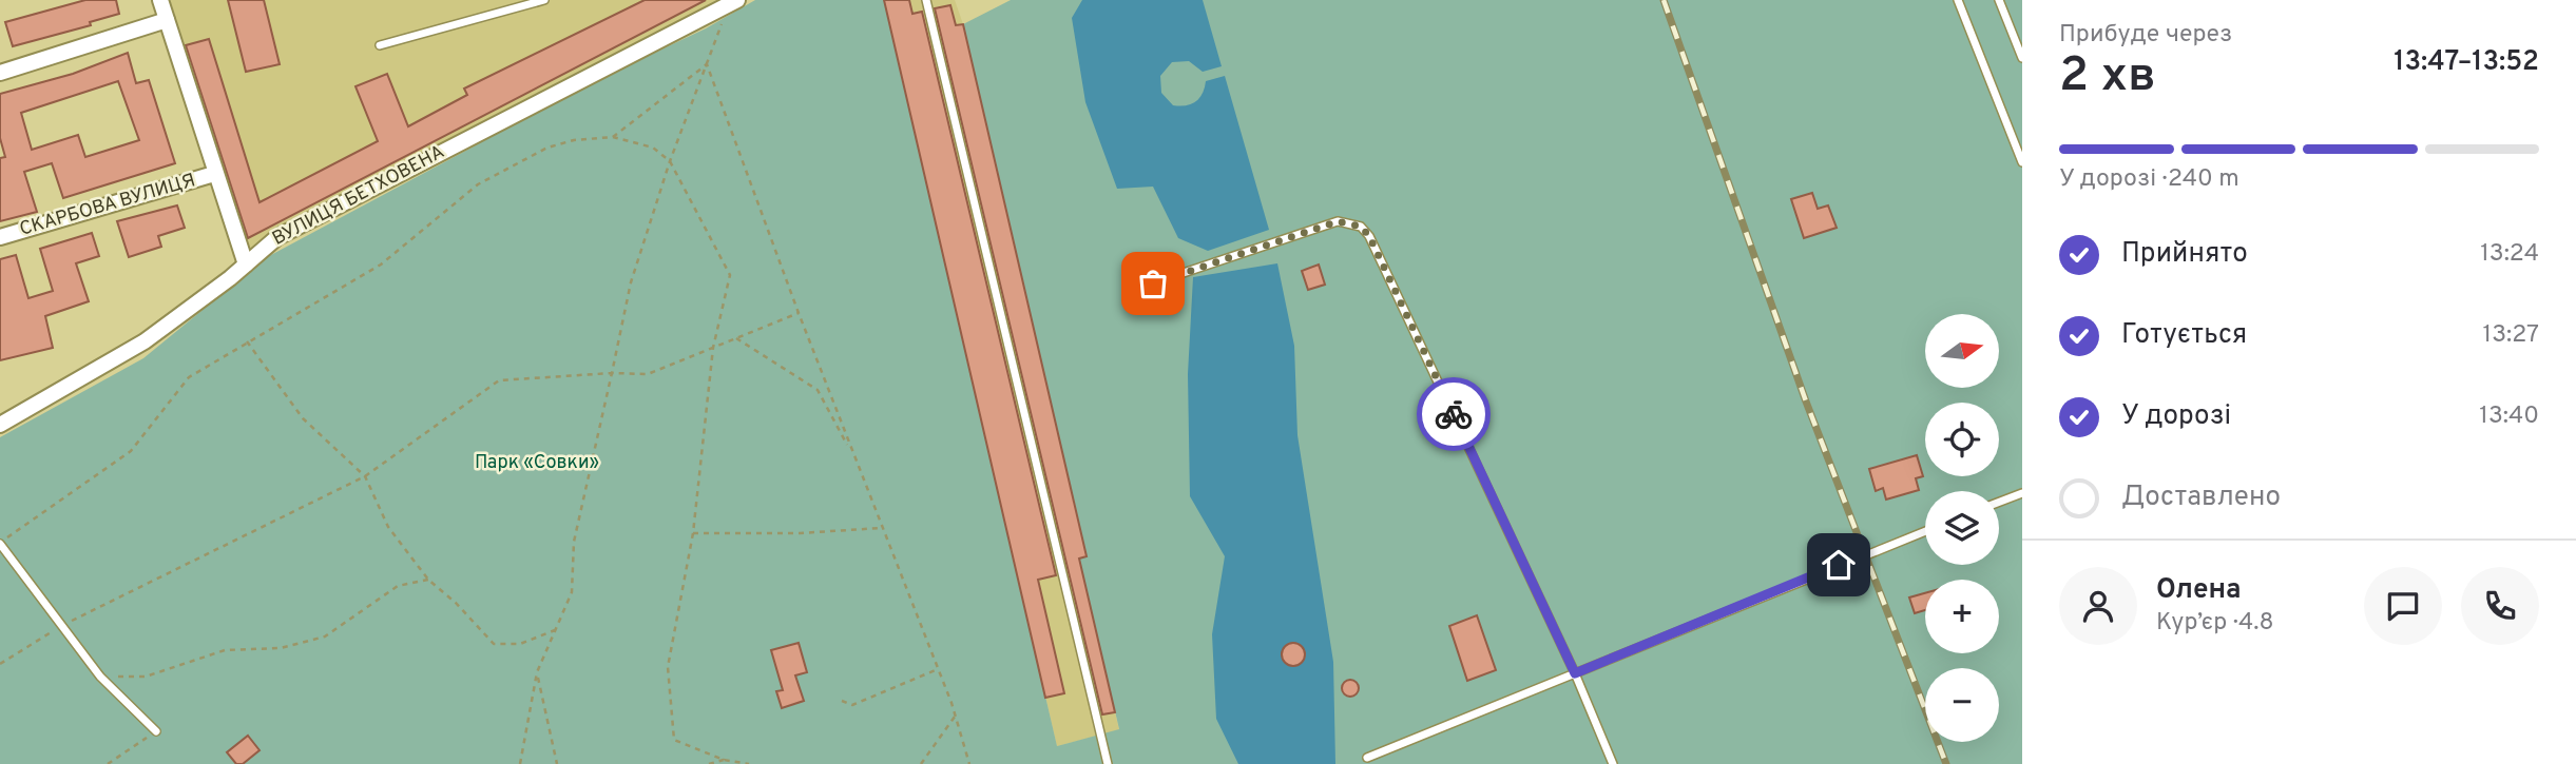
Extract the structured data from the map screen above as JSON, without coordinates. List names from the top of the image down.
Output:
{
  "streets": {
    "street": ["ВУЛИЦЯ БЕТХОВЕНА", "СКАРБОВА ВУЛИЦЯ"]
  },
  "parks": ["Парк «Совки»"],
  "north": "right",
  "page": {
    "heading": ["2 хв", "Прибуде через", "13:47–13:52"],
    "panel": ["Олена", "Кур’єр · 4.8"],
    "bar": "У дорозі · 240 m",
    "list": [
      ["Прийнято", "13:24"],
      ["Готується", "13:27"],
      ["У дорозі", "13:40"],
      "Доставлено"
    ],
    "map_buttons": ["+", "−"]
  }
}
